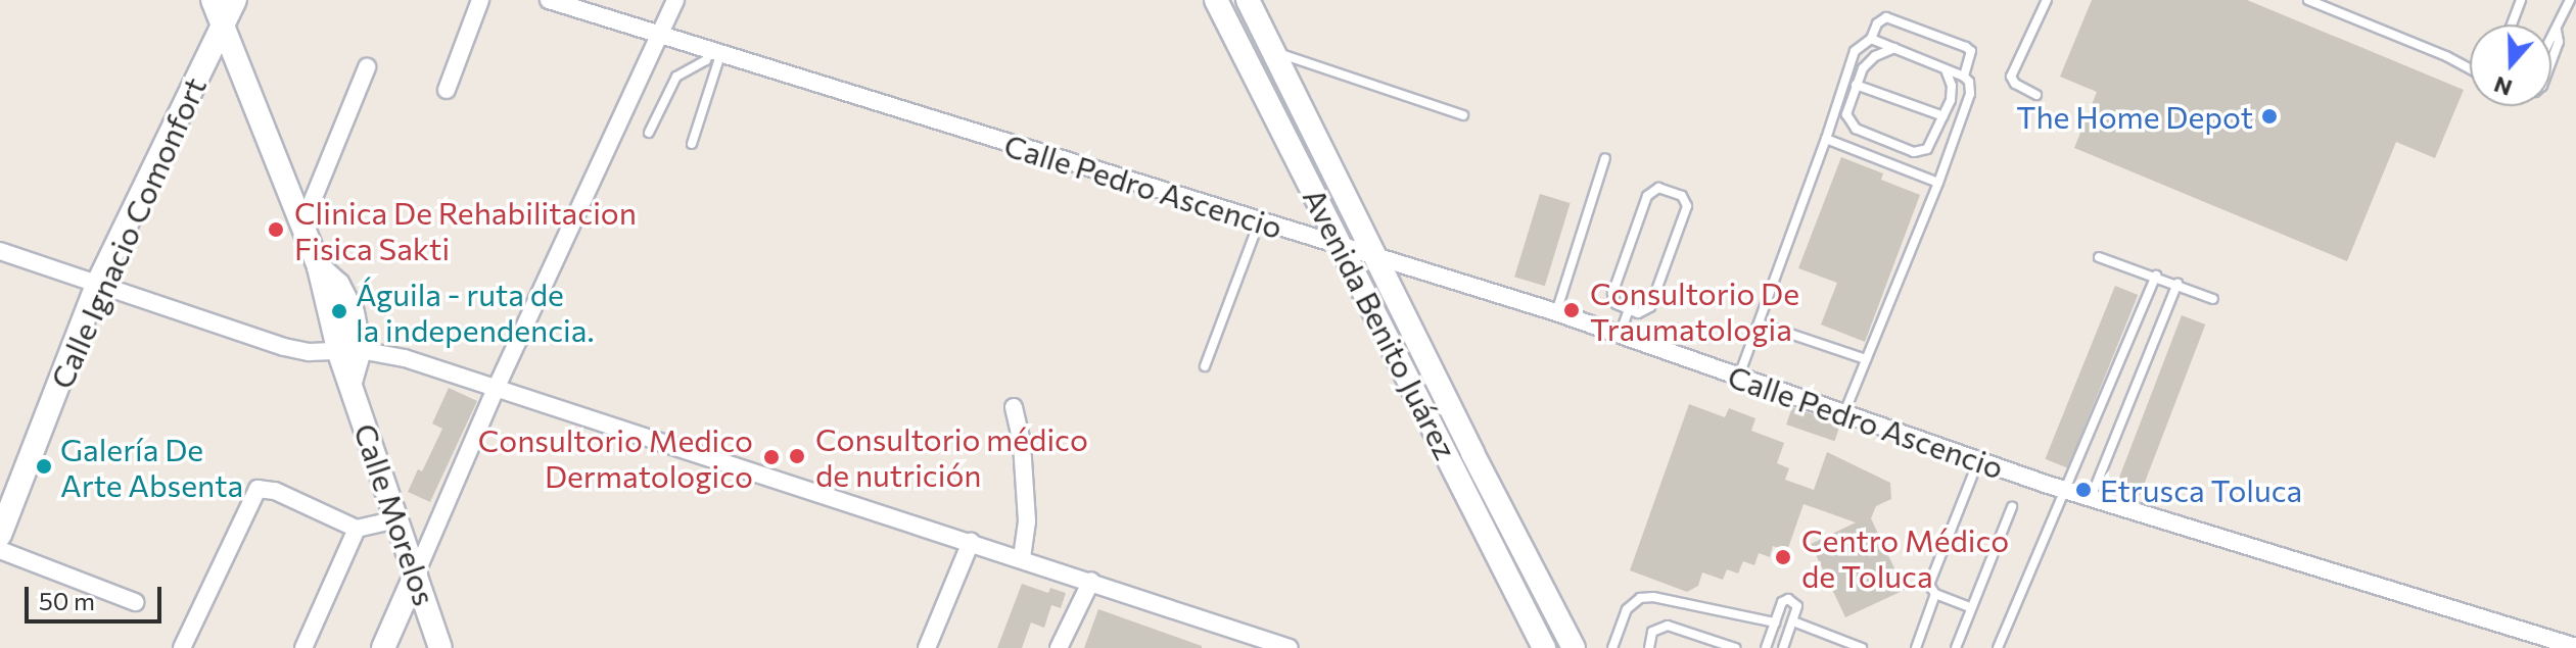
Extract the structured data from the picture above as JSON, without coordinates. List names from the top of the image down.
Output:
{
  "streets": {
    "main road": ["Calle Ignacio Comonfort", "Avenida Benito Juárez", "Calle Morelos"],
    "street": ["Calle Pedro Ascencio"]
  },
  "crossings": [
    ["Calle Pedro Ascencio", "Avenida Benito Juárez"],
    ["Calle Ignacio Comonfort", "Calle Morelos"]
  ],
  "places": [
    "The Home Depot",
    "Clinica De Rehabilitacion Fisica Sakti",
    "Consultorio De Traumatologia",
    "Águila - ruta de la independencia.",
    "Consultorio médico de nutrición",
    "Consultorio Medico Dermatologico",
    "Galería De Arte Absenta",
    "Etrusca Toluca",
    "Centro Médico de Toluca"
  ],
  "scale_bar": "50 m",
  "north": "bottom"
}
